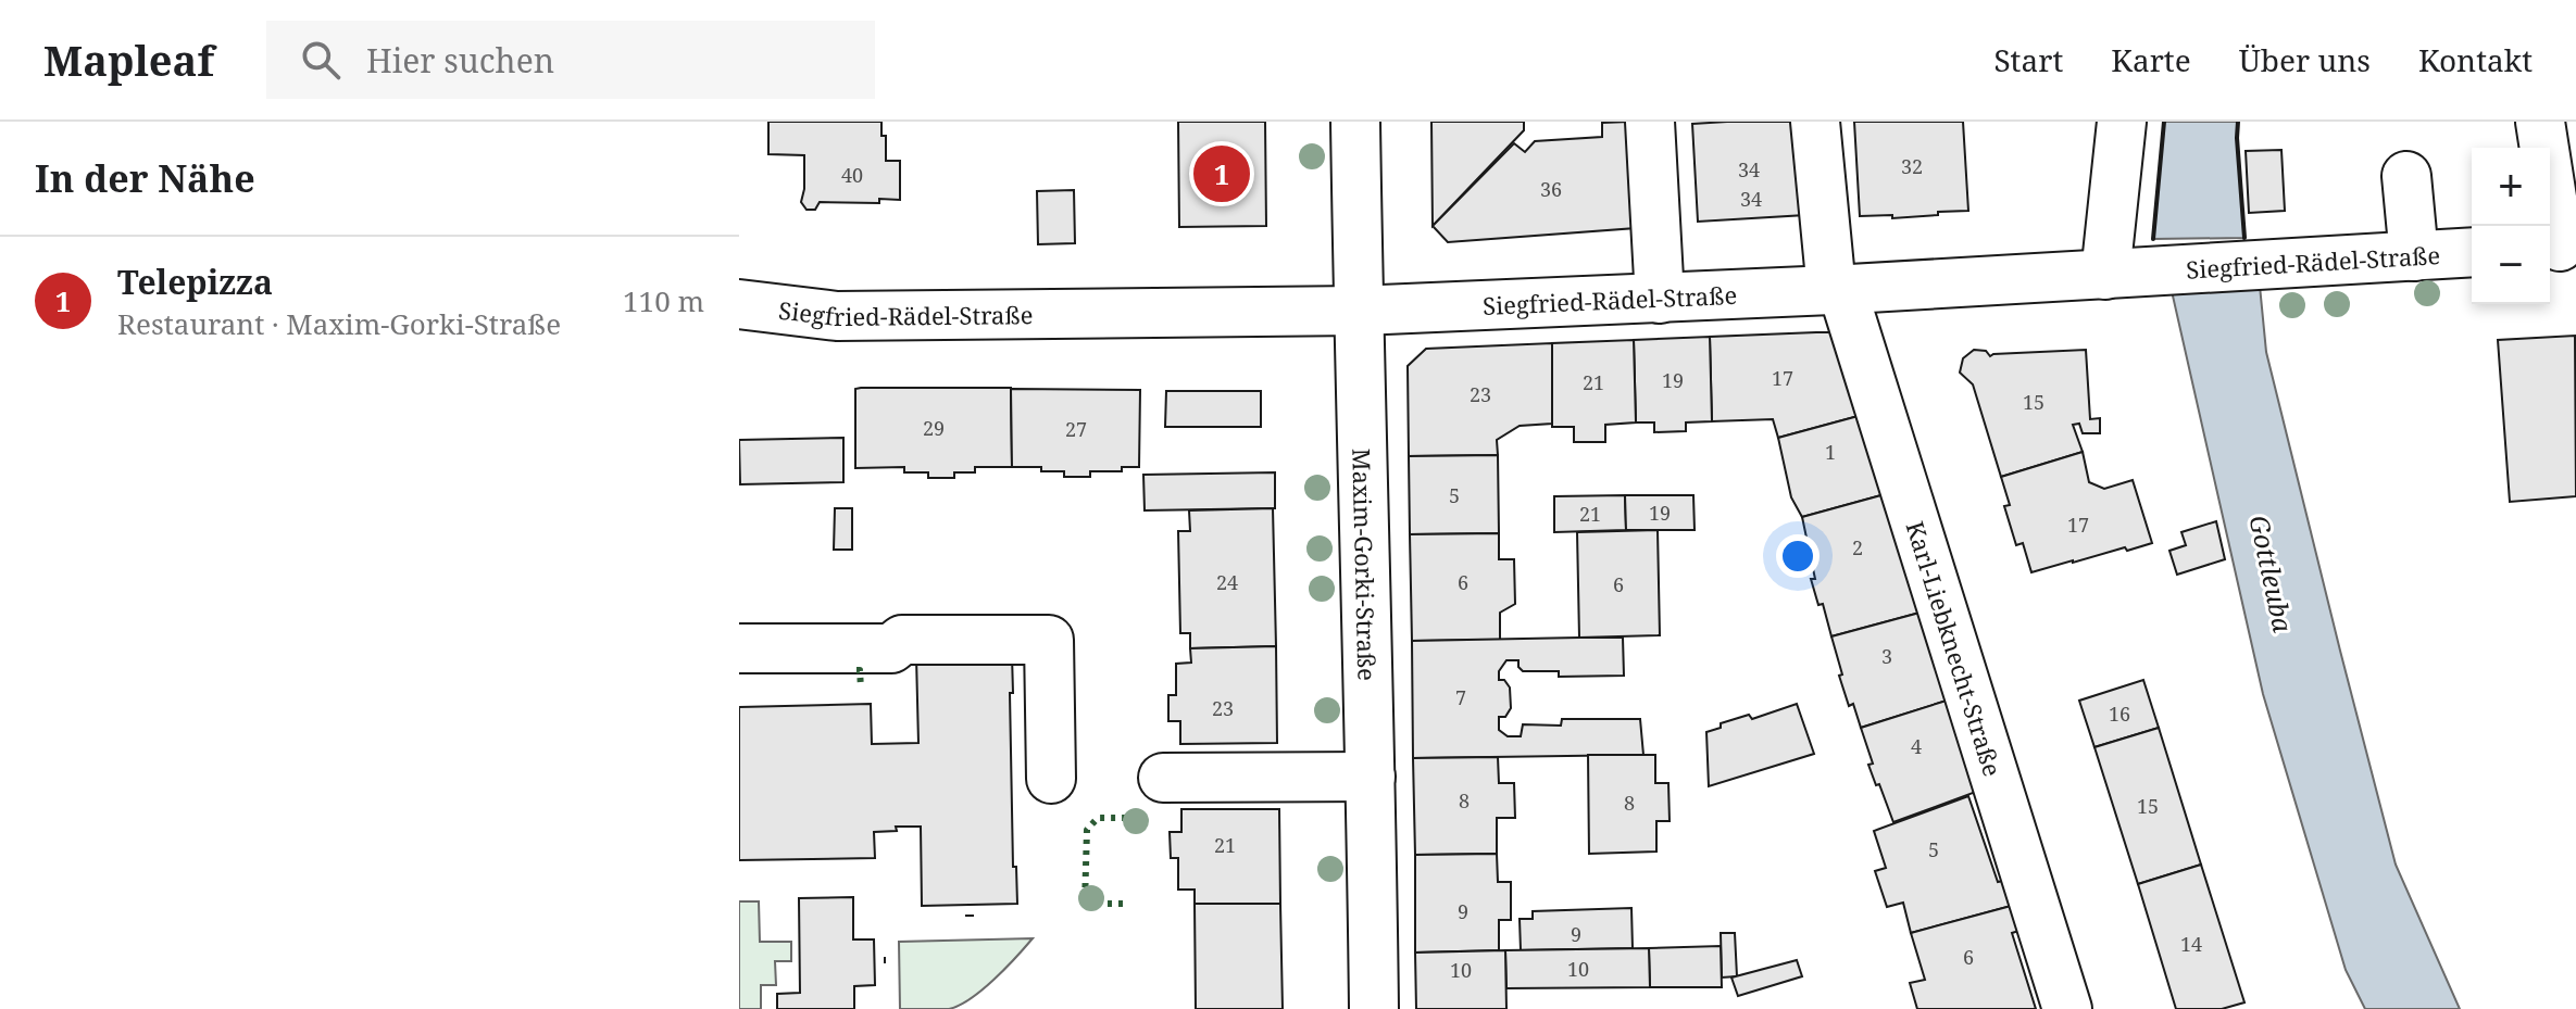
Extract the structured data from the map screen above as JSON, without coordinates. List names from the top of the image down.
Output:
{
  "streets": {
    "street": ["Siegfried-Rädel-Straße", "Maxim-Gorki-Straße", "Karl-Liebknecht-Straße"]
  },
  "crossings": [
    ["Siegfried-Rädel-Straße", "Maxim-Gorki-Straße"],
    ["Siegfried-Rädel-Straße", "Karl-Liebknecht-Straße"]
  ],
  "water": ["Gottleuba"],
  "house_numbers": [
    "32",
    "34",
    "40",
    "36",
    "34",
    "17",
    "19",
    "21",
    "23",
    "15",
    "29",
    "27",
    "1",
    "5",
    "19",
    "21",
    "17",
    "2",
    "24",
    "6",
    "6",
    "3",
    "7",
    "23",
    "16",
    "4",
    "8",
    "8",
    "15",
    "21",
    "5",
    "9",
    "9",
    "14",
    "6",
    "10",
    "10"
  ],
  "page": {
    "header": "Mapleaf",
    "search": "Hier suchen",
    "nav": [
      "Start",
      "Karte",
      "Über uns",
      "Kontakt"
    ],
    "heading": "In der Nähe",
    "pins": "1",
    "map_buttons": ["+", "−"],
    "list": [
      {
        "mark": "1",
        "name": "Telepizza",
        "note": "Restaurant · Maxim-Gorki-Straße",
        "value": "110 m"
      }
    ]
  }
}
